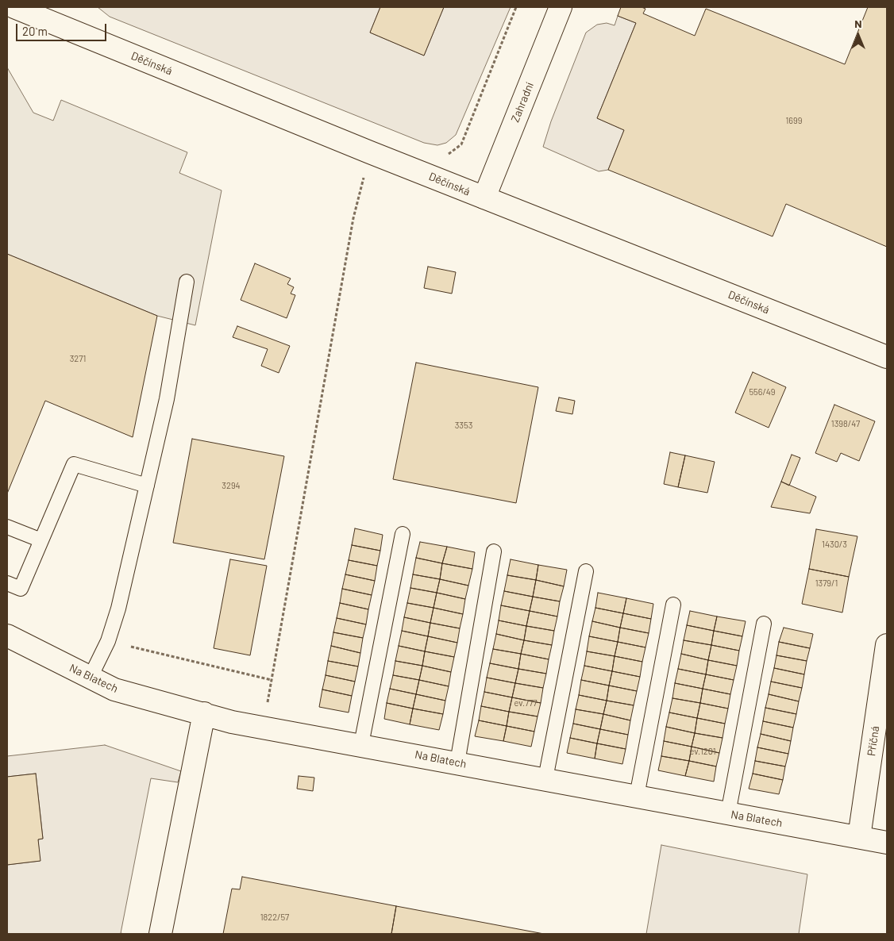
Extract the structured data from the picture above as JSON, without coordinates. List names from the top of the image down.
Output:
{
  "streets": {
    "street": [
      "Děčínská",
      "Zahradní",
      "Na Blatech",
      "Příčná"
    ]
  },
  "crossings": [
    ["Děčínská", "Zahradní"],
    ["Na Blatech", "Příčná"]
  ],
  "house_numbers": [
    "1699",
    "3271",
    "556/49",
    "1398/47",
    "3353",
    "3294",
    "1430/3",
    "1379/1",
    "ev.777",
    "ev.1201",
    "1822/57"
  ],
  "scale_bar": "20 m",
  "north": "top"
}
